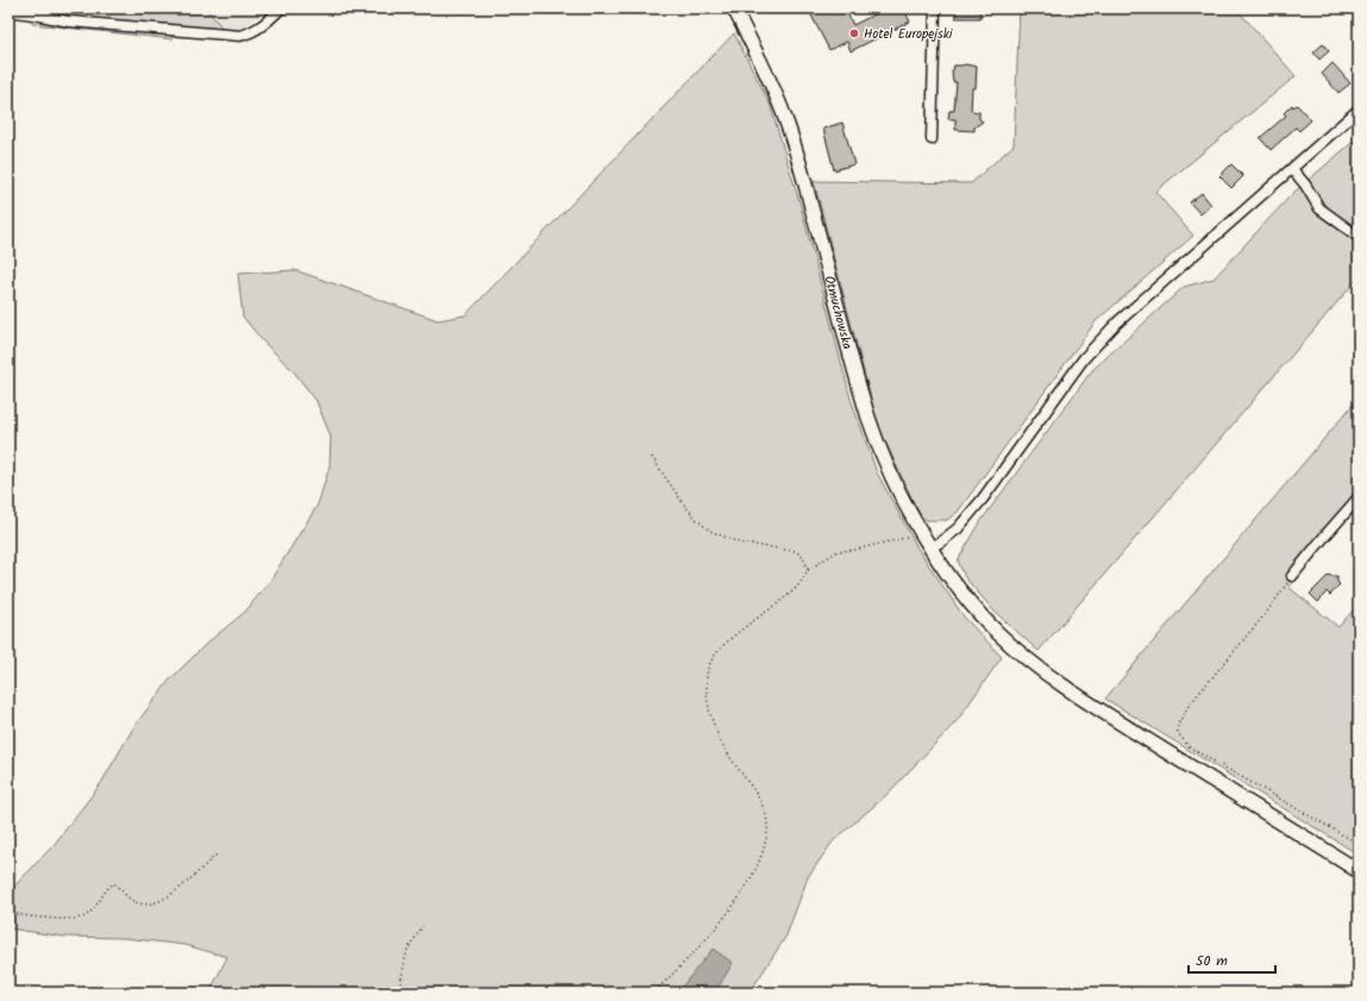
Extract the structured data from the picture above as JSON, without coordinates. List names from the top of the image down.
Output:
{
  "streets": {
    "main road": ["Otmuchowska"]
  },
  "places": ["Hotel Europejski"],
  "scale_bar": "50 m"
}
